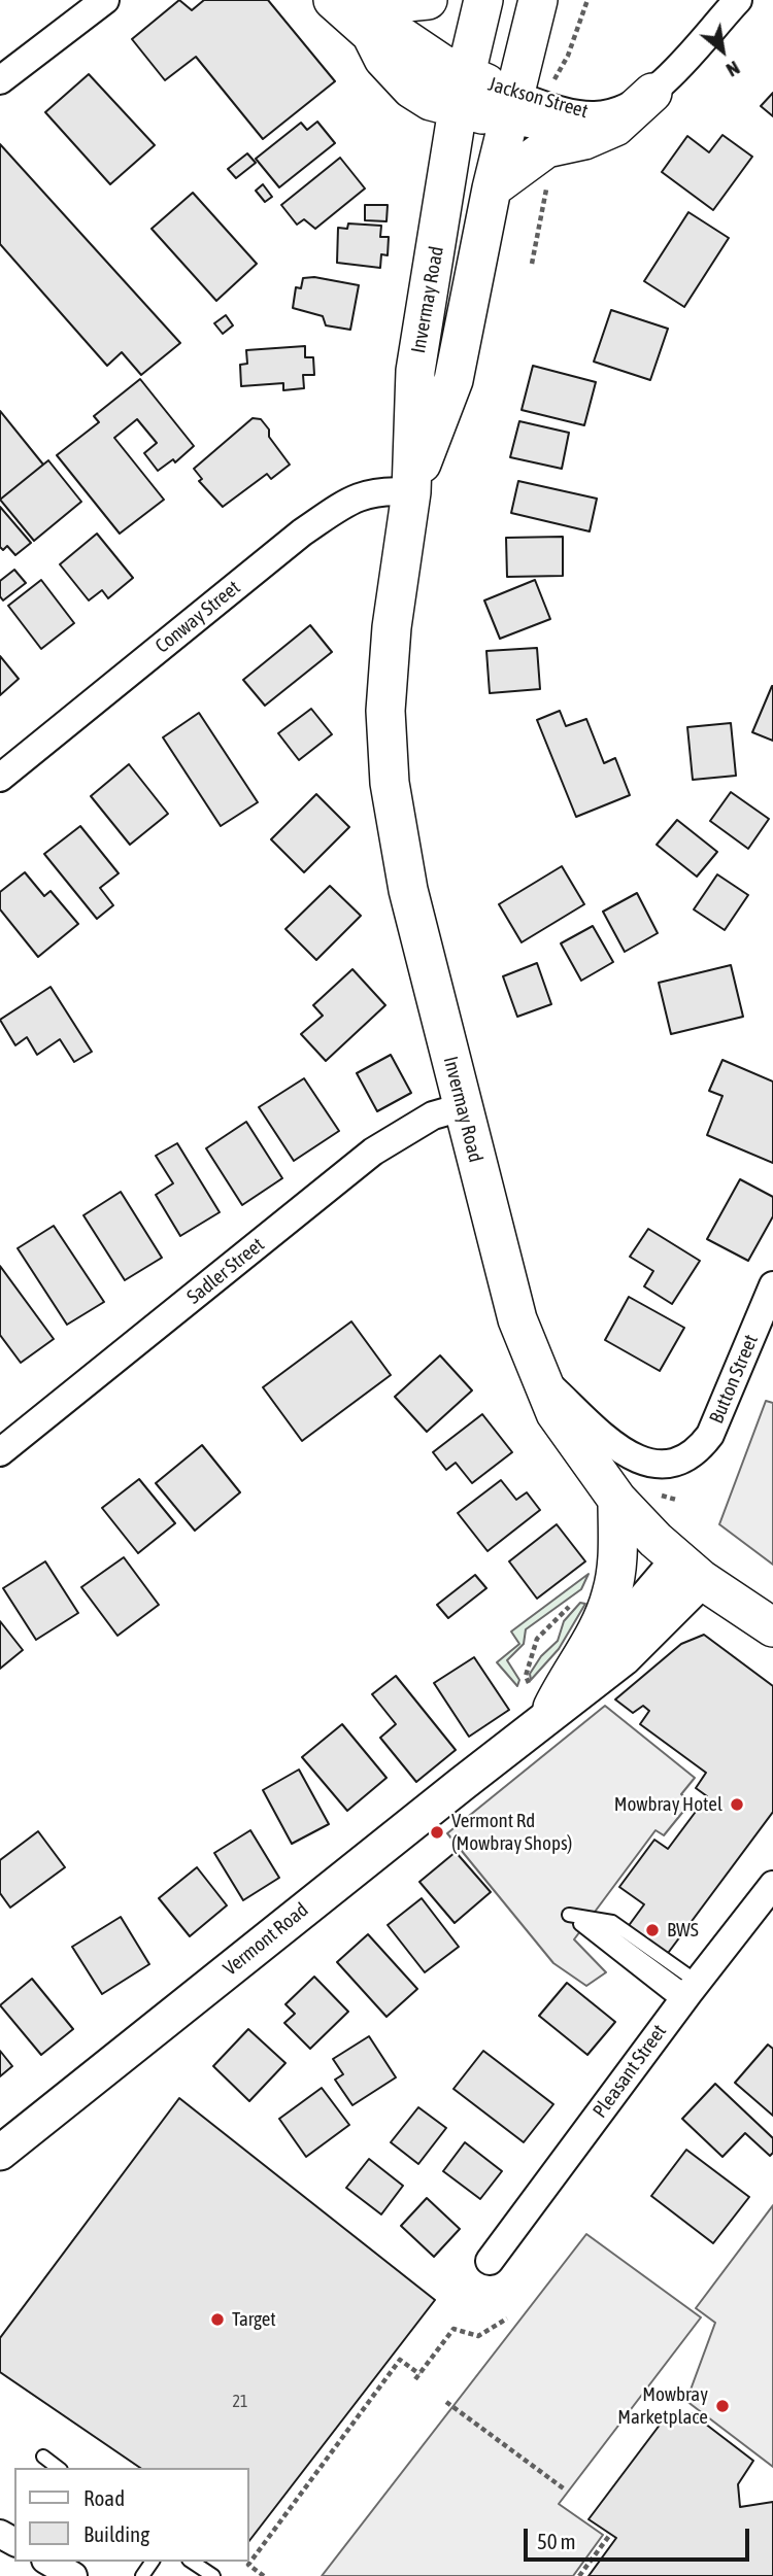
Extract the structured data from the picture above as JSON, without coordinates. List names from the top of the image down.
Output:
{
  "streets": {
    "main road": ["Invermay Road"],
    "street": [
      "Jackson Street",
      "Conway Street",
      "Sadler Street",
      "Button Street",
      "Vermont Road",
      "Pleasant Street"
    ]
  },
  "crossings": [
    ["Jackson Street", "Invermay Road"],
    ["Invermay Road", "Conway Street"],
    ["Invermay Road", "Sadler Street"],
    ["Invermay Road", "Button Street"],
    ["Invermay Road", "Vermont Road"]
  ],
  "places": [
    "Mowbray Hotel",
    "Vermont Rd (Mowbray Shops)",
    "BWS",
    "Target",
    "Mowbray Marketplace"
  ],
  "house_numbers": ["21"],
  "legend": ["Road", "Building"],
  "scale_bar": "50 m",
  "north": "bottom right"
}
